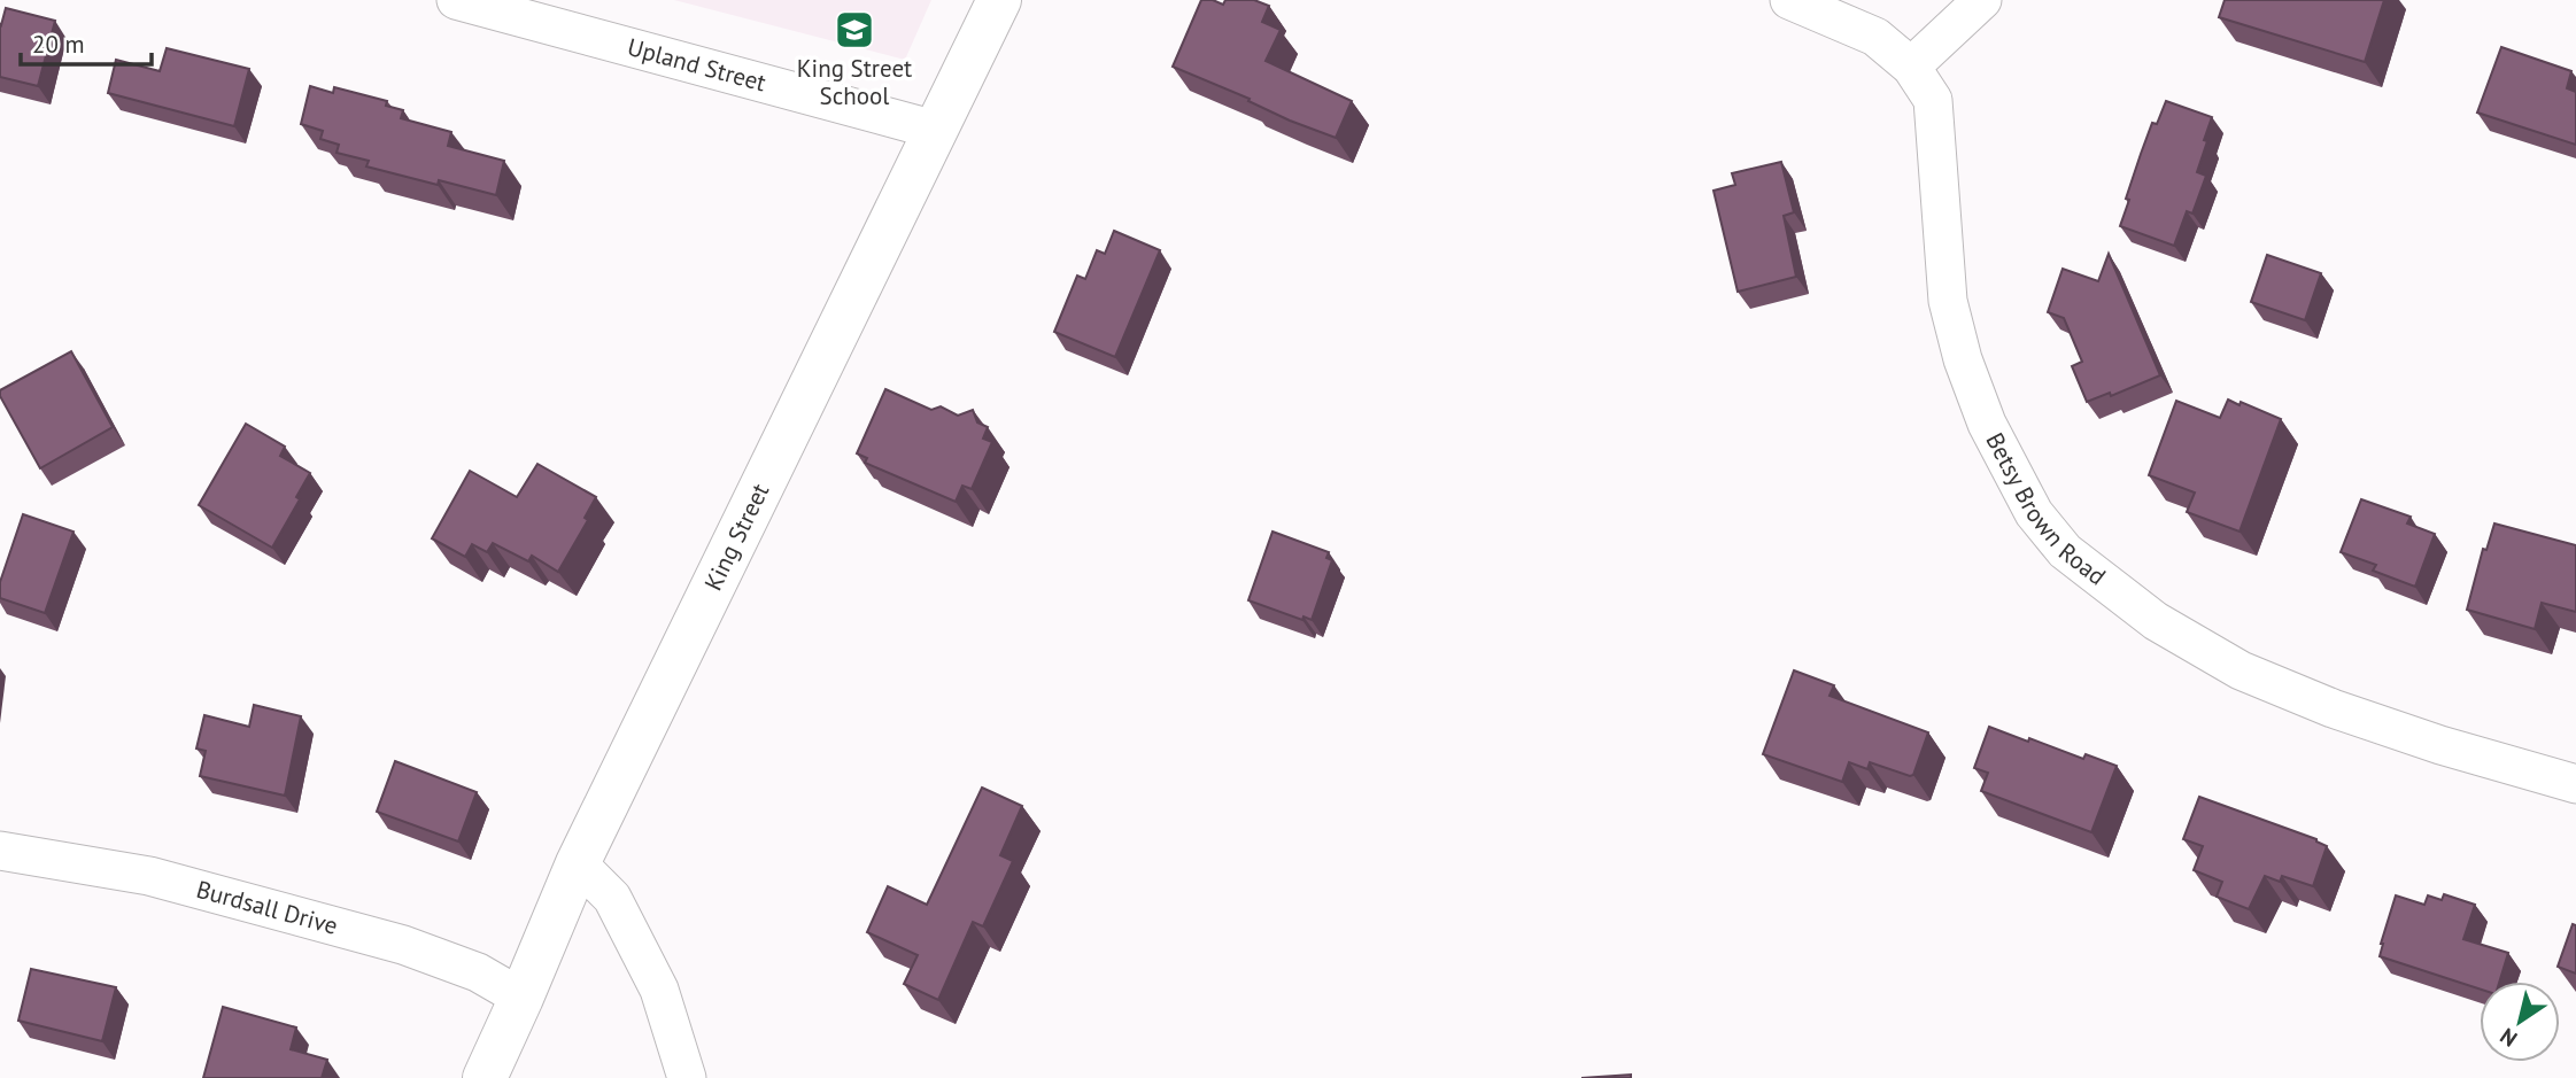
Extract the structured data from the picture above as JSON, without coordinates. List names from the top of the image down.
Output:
{
  "streets": {
    "main road": ["King Street"],
    "street": ["Upland Street", "Betsy Brown Road", "Burdsall Drive"]
  },
  "crossings": [
    ["Upland Street", "King Street"],
    ["King Street", "Burdsall Drive"]
  ],
  "places": {
    "school or university": ["King Street School"]
  },
  "scale_bar": "20 m",
  "north": "bottom left"
}
